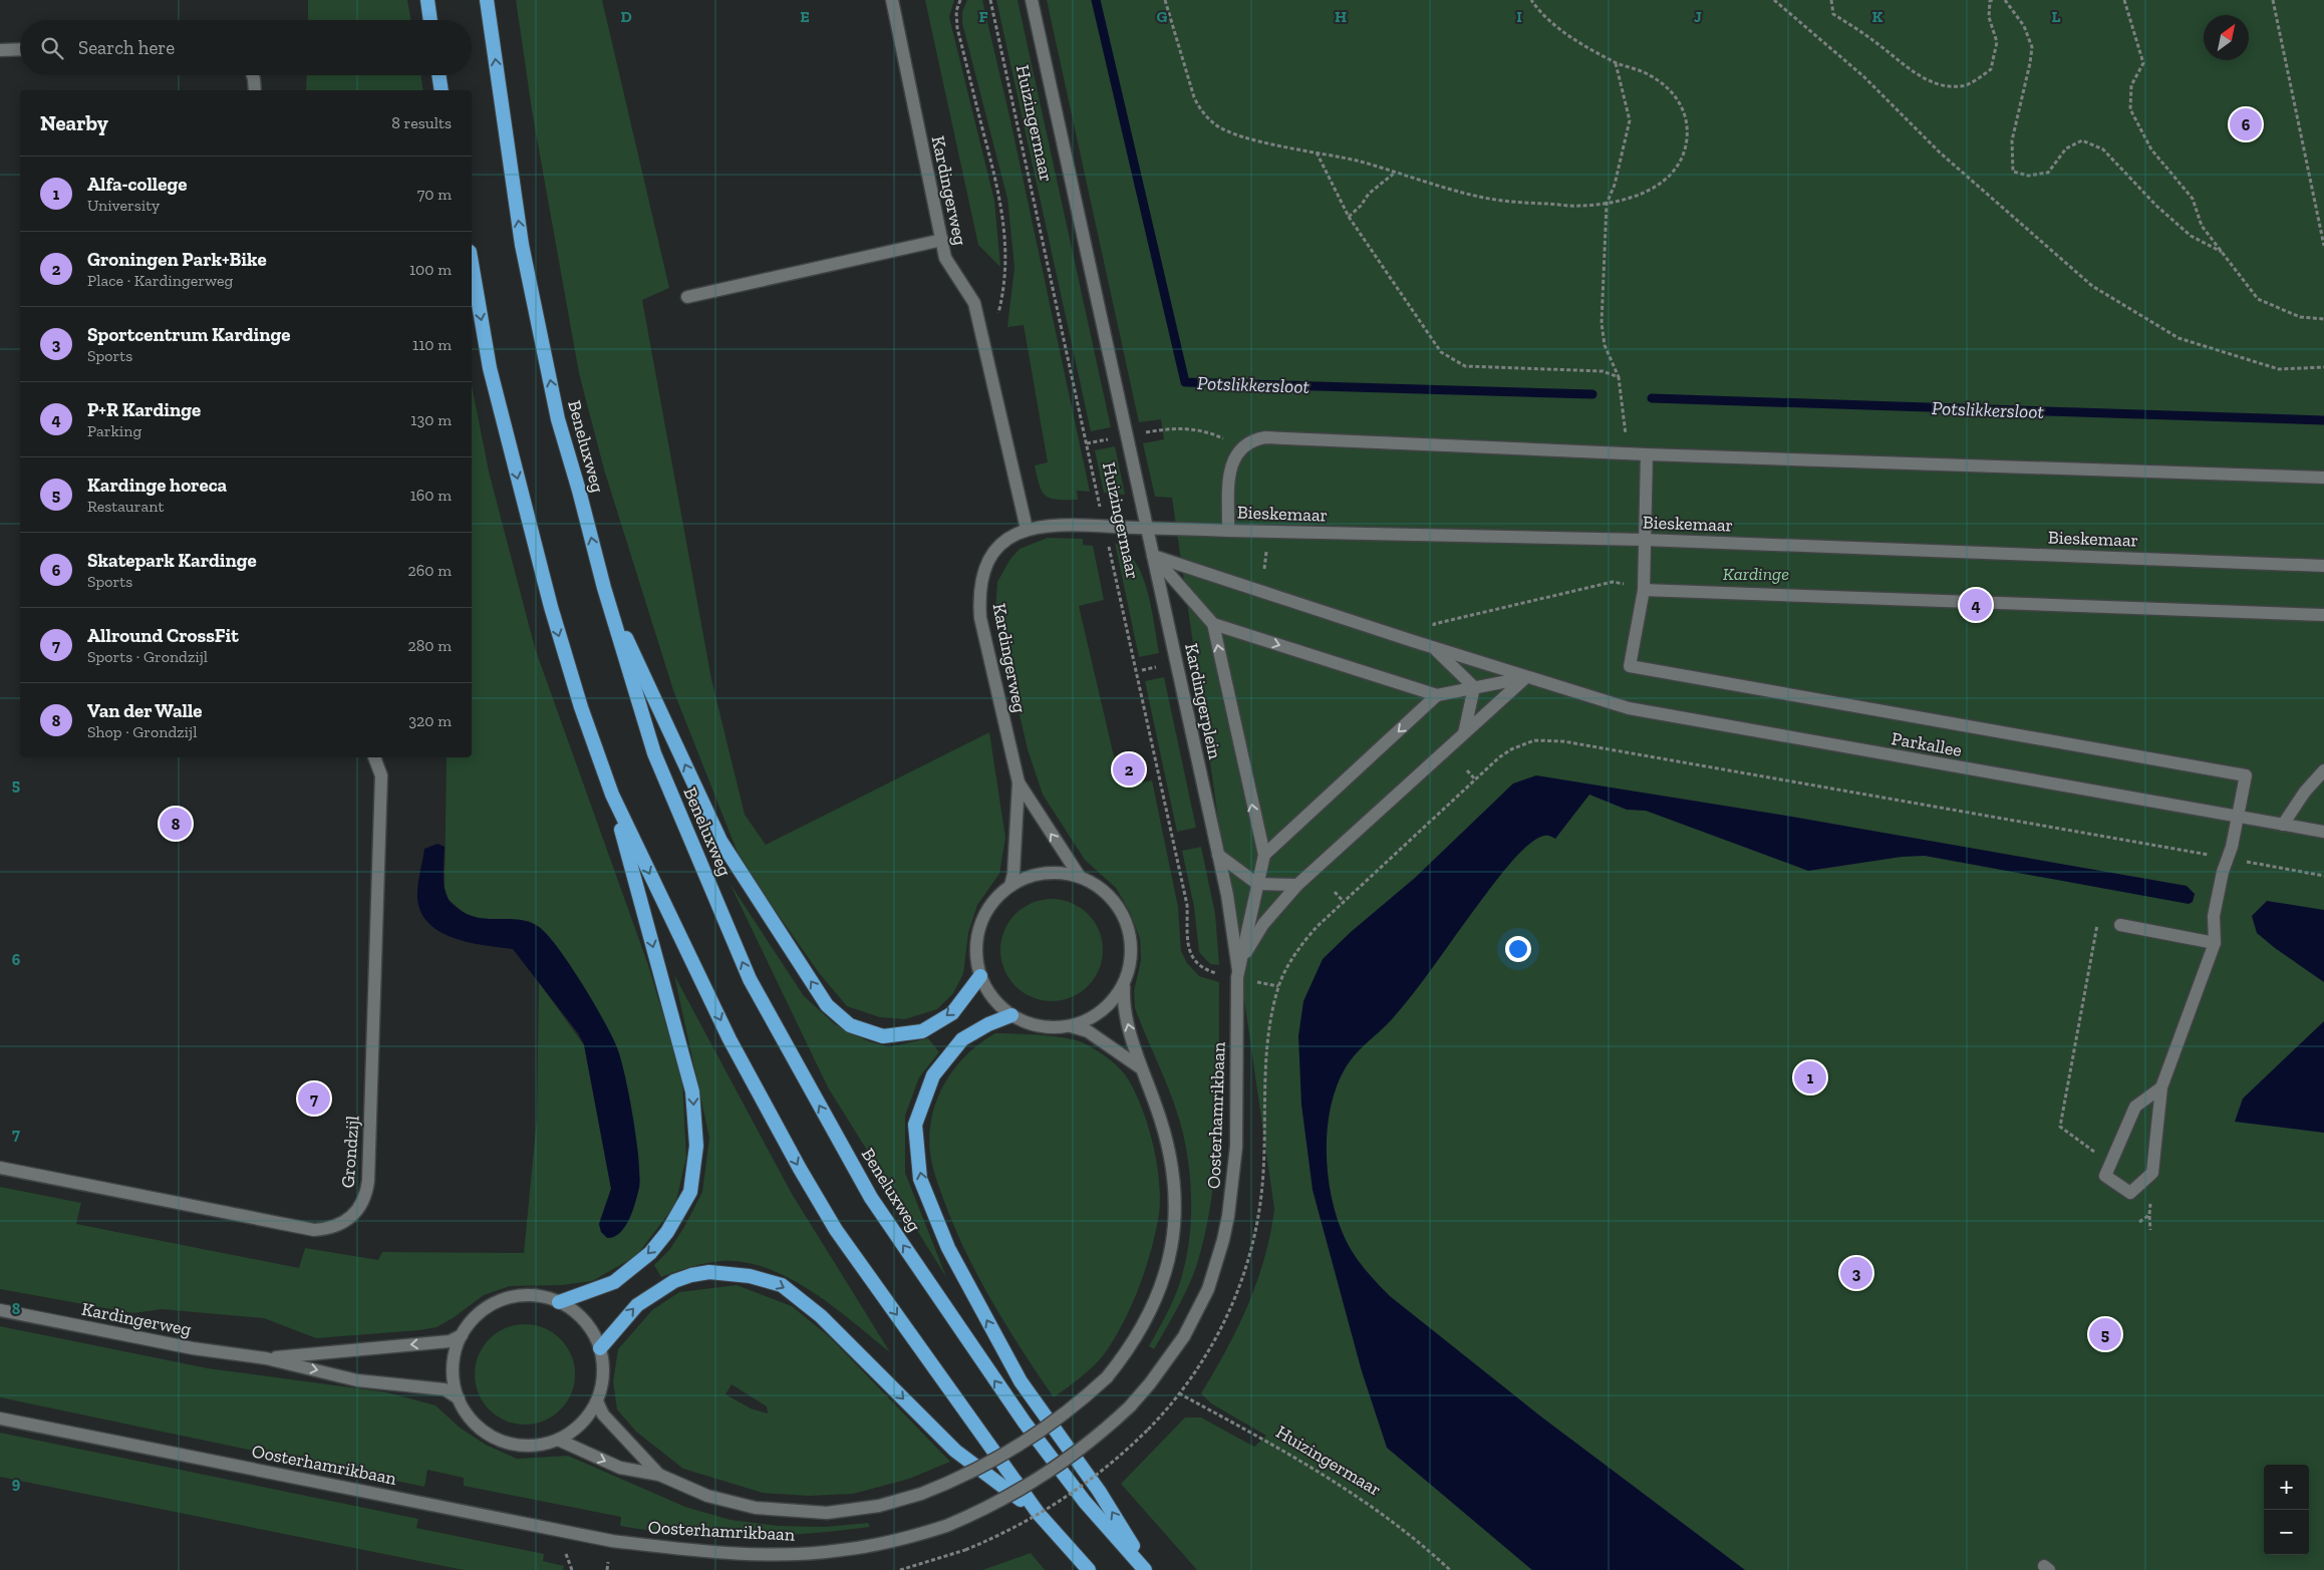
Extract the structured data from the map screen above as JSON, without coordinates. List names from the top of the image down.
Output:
{
  "streets": {
    "highway": ["Beneluxweg"],
    "street": [
      "Huizingermaar",
      "Kardingerweg",
      "Bieskemaar",
      "Kardingerplein",
      "Parkallee",
      "Oosterhamrikbaan",
      "Grondzijl"
    ]
  },
  "crossings": [
    ["Huizingermaar", "Kardingerweg"],
    ["Huizingermaar", "Kardingerplein"],
    ["Huizingermaar", "Oosterhamrikbaan"],
    ["Kardingerweg", "Bieskemaar"],
    ["Kardingerweg", "Kardingerplein"],
    ["Kardingerplein", "Parkallee"],
    ["Kardingerplein", "Oosterhamrikbaan"]
  ],
  "water": ["Potslikkersloot"],
  "parks": ["Kardinge"],
  "north": "top right",
  "page": {
    "search": "Search here",
    "heading": ["Nearby", "8 results"],
    "pins": [
      "6",
      "4",
      "2",
      "8",
      "1",
      "7",
      "3",
      "5"
    ],
    "list": [
      {
        "mark": "1",
        "name": "Alfa-college",
        "note": "University",
        "value": "70 m"
      },
      {
        "mark": "2",
        "name": "Groningen Park+Bike",
        "note": "Place · Kardingerweg",
        "value": "100 m"
      },
      {
        "mark": "3",
        "name": "Sportcentrum Kardinge",
        "note": "Sports",
        "value": "110 m"
      },
      {
        "mark": "4",
        "name": "P+R Kardinge",
        "note": "Parking",
        "value": "130 m"
      },
      {
        "mark": "5",
        "name": "Kardinge horeca",
        "note": "Restaurant",
        "value": "160 m"
      },
      {
        "mark": "6",
        "name": "Skatepark Kardinge",
        "note": "Sports",
        "value": "260 m"
      },
      {
        "mark": "7",
        "name": "Allround CrossFit",
        "note": "Sports · Grondzijl",
        "value": "280 m"
      },
      {
        "mark": "8",
        "name": "Van der Walle",
        "note": "Shop · Grondzijl",
        "value": "320 m"
      }
    ],
    "map_buttons": ["+", "−"]
  },
  "grid": {
    "columns": [
      "D",
      "E",
      "F",
      "G",
      "H",
      "I",
      "J",
      "K",
      "L"
    ],
    "rows": [
      "5",
      "6",
      "7",
      "8",
      "9"
    ]
  }
}
